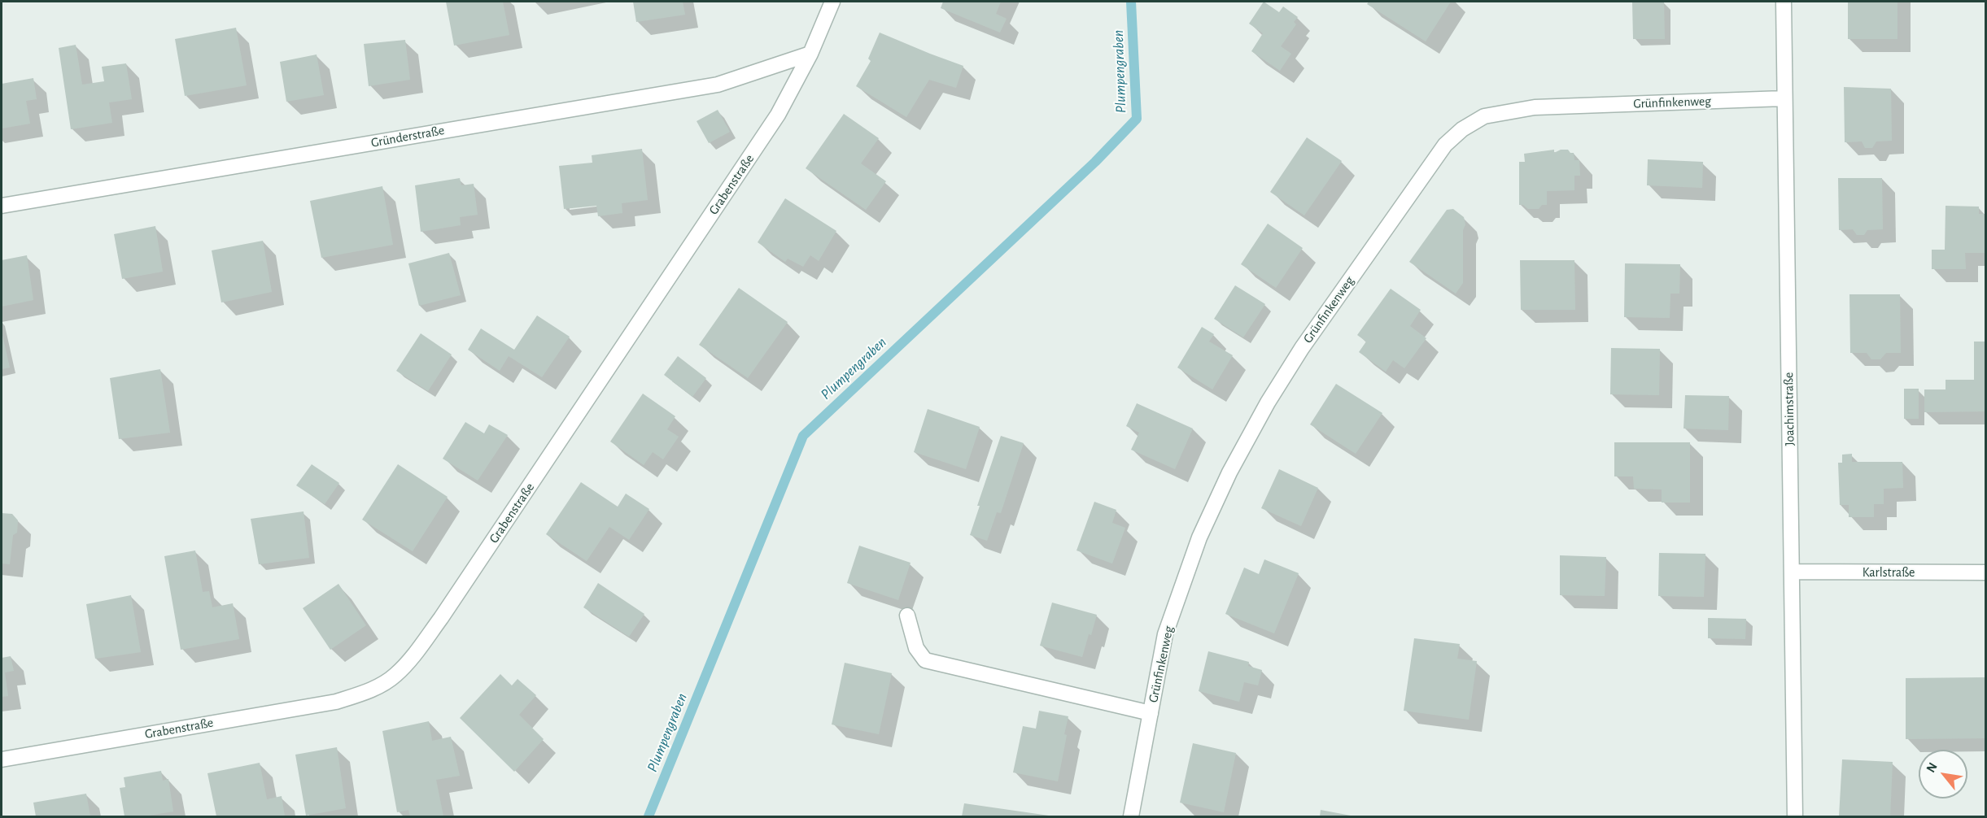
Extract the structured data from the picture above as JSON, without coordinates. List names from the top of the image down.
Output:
{
  "streets": {
    "street": [
      "Grünfinkenweg",
      "Gründerstraße",
      "Grabenstraße",
      "Joachimstraße",
      "Karlstraße"
    ]
  },
  "crossings": [
    ["Grünfinkenweg", "Joachimstraße"],
    ["Gründerstraße", "Grabenstraße"],
    ["Joachimstraße", "Karlstraße"]
  ],
  "water": ["Plumpengraben"],
  "north": "top left"
}
